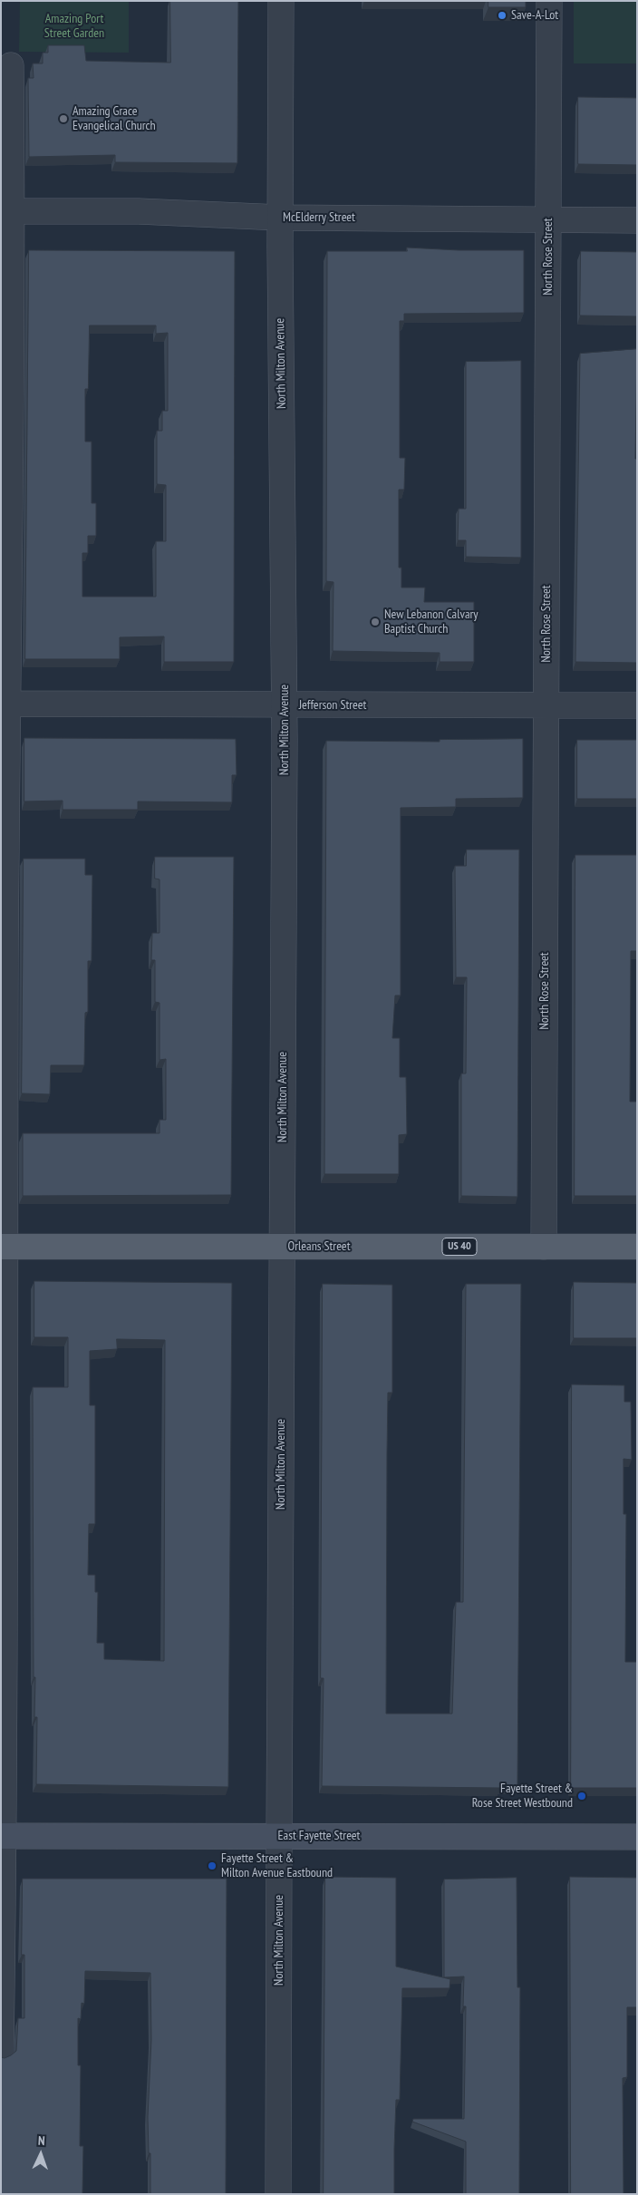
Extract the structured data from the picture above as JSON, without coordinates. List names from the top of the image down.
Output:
{
  "streets": {
    "main road": ["Orleans Street", "US 40", "East Fayette Street"],
    "street": [
      "McElderry Street",
      "North Rose Street",
      "North Milton Avenue",
      "Jefferson Street"
    ]
  },
  "crossings": [
    ["McElderry Street", "North Rose Street"],
    ["McElderry Street", "North Milton Avenue"],
    ["North Rose Street", "Jefferson Street"],
    ["North Rose Street", "Orleans Street"],
    ["North Milton Avenue", "Jefferson Street"],
    ["North Milton Avenue", "Orleans Street"],
    ["North Milton Avenue", "East Fayette Street"]
  ],
  "parks": ["Amazing Port Street Garden"],
  "places": [
    "Save-A-Lot",
    "Amazing Grace Evangelical Church",
    "New Lebanon Calvary Baptist Church",
    "Fayette Street & Rose Street Westbound",
    "Fayette Street & Milton Avenue Eastbound"
  ],
  "north": "top"
}
